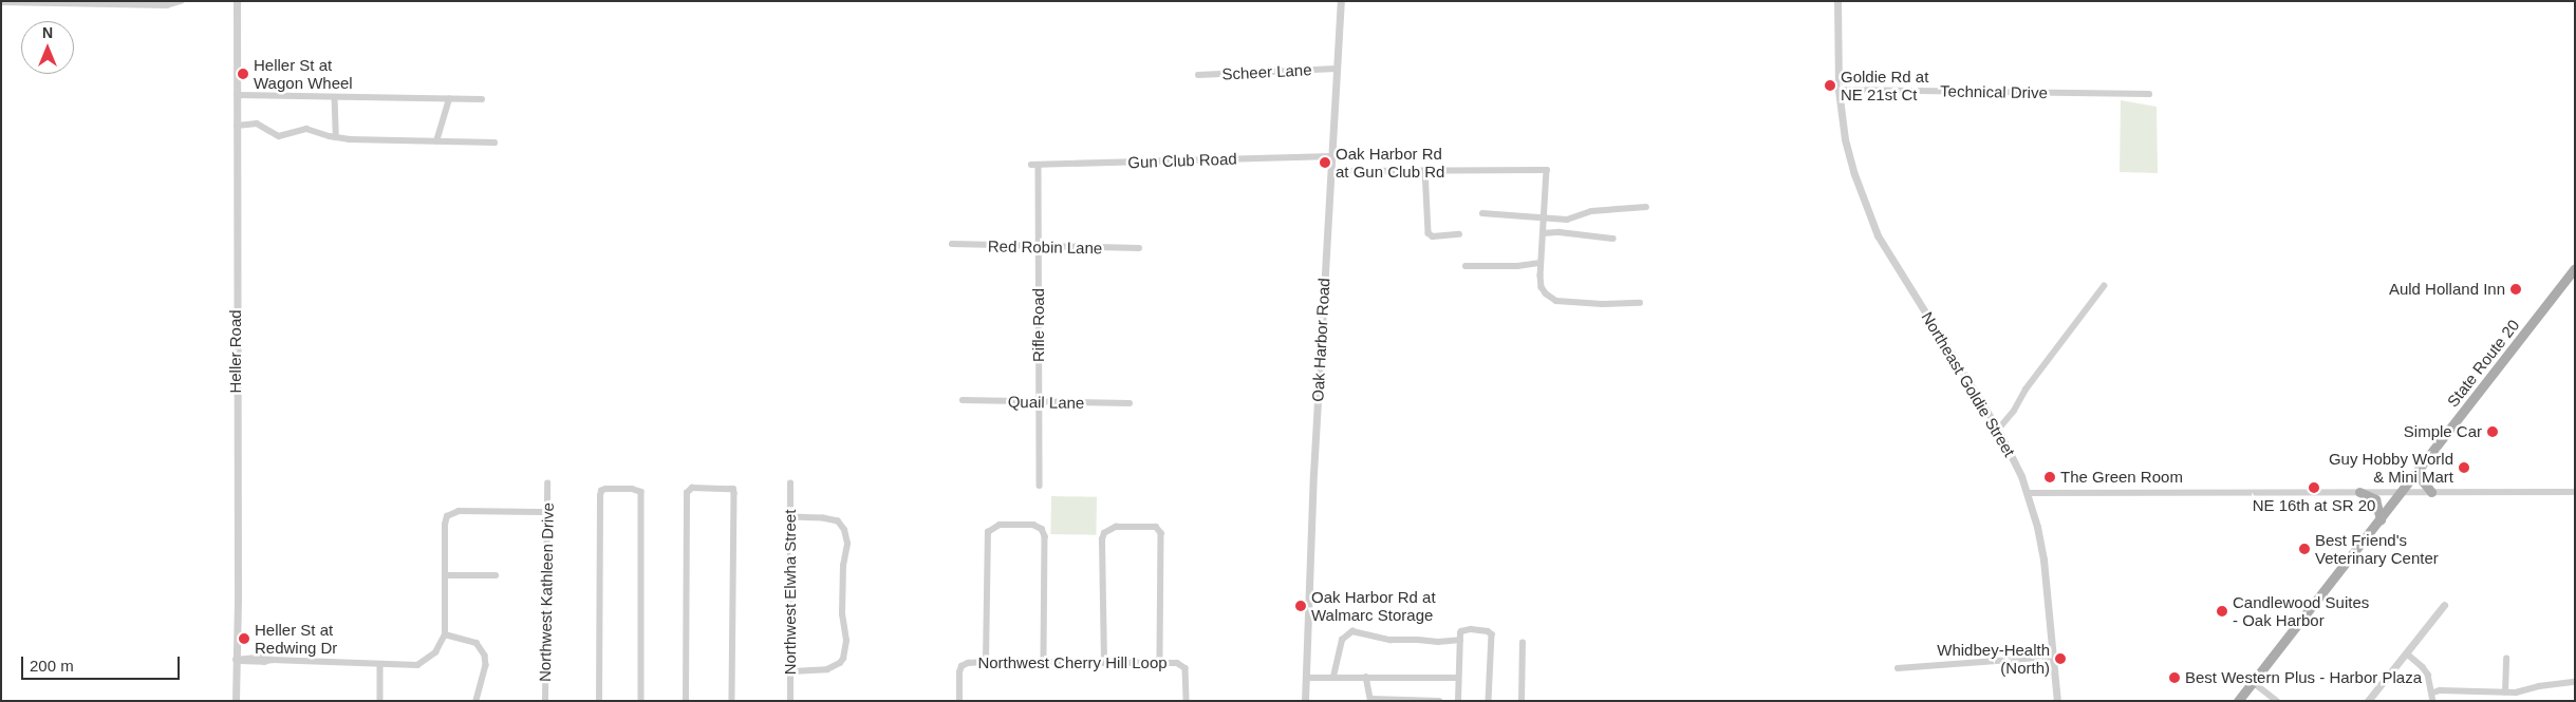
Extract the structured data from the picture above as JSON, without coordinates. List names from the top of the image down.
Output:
{
  "streets": {
    "main road": ["State Route 20"],
    "street": [
      "Scheer Lane",
      "Technical Drive",
      "Gun Club Road",
      "Red Robin Lane",
      "Rifle Road",
      "Oak Harbor Road",
      "Heller Road",
      "Northeast Goldie Street",
      "Quail Lane",
      "Northwest Kathleen Drive",
      "Northwest Elwha Street",
      "Northwest Cherry Hill Loop"
    ]
  },
  "crossings": [
    ["Scheer Lane", "Oak Harbor Road"],
    ["Technical Drive", "Northeast Goldie Street"],
    ["Gun Club Road", "Rifle Road"],
    ["Gun Club Road", "Oak Harbor Road"],
    ["Red Robin Lane", "Rifle Road"],
    ["Rifle Road", "Quail Lane"]
  ],
  "places": [
    "Heller St at Wagon Wheel",
    "Goldie Rd at NE 21st Ct",
    "Oak Harbor Rd at Gun Club Rd",
    "Auld Holland Inn",
    "Simple Car",
    "Guy Hobby World & Mini Mart",
    "The Green Room",
    "NE 16th at SR 20",
    "Best Friend's Veterinary Center",
    "Oak Harbor Rd at Walmarc Storage",
    "Candlewood Suites - Oak Harbor",
    "Heller St at Redwing Dr",
    "Whidbey-Health (North)",
    "Best Western Plus - Harbor Plaza"
  ],
  "scale_bar": "200 m",
  "north": "top"
}
